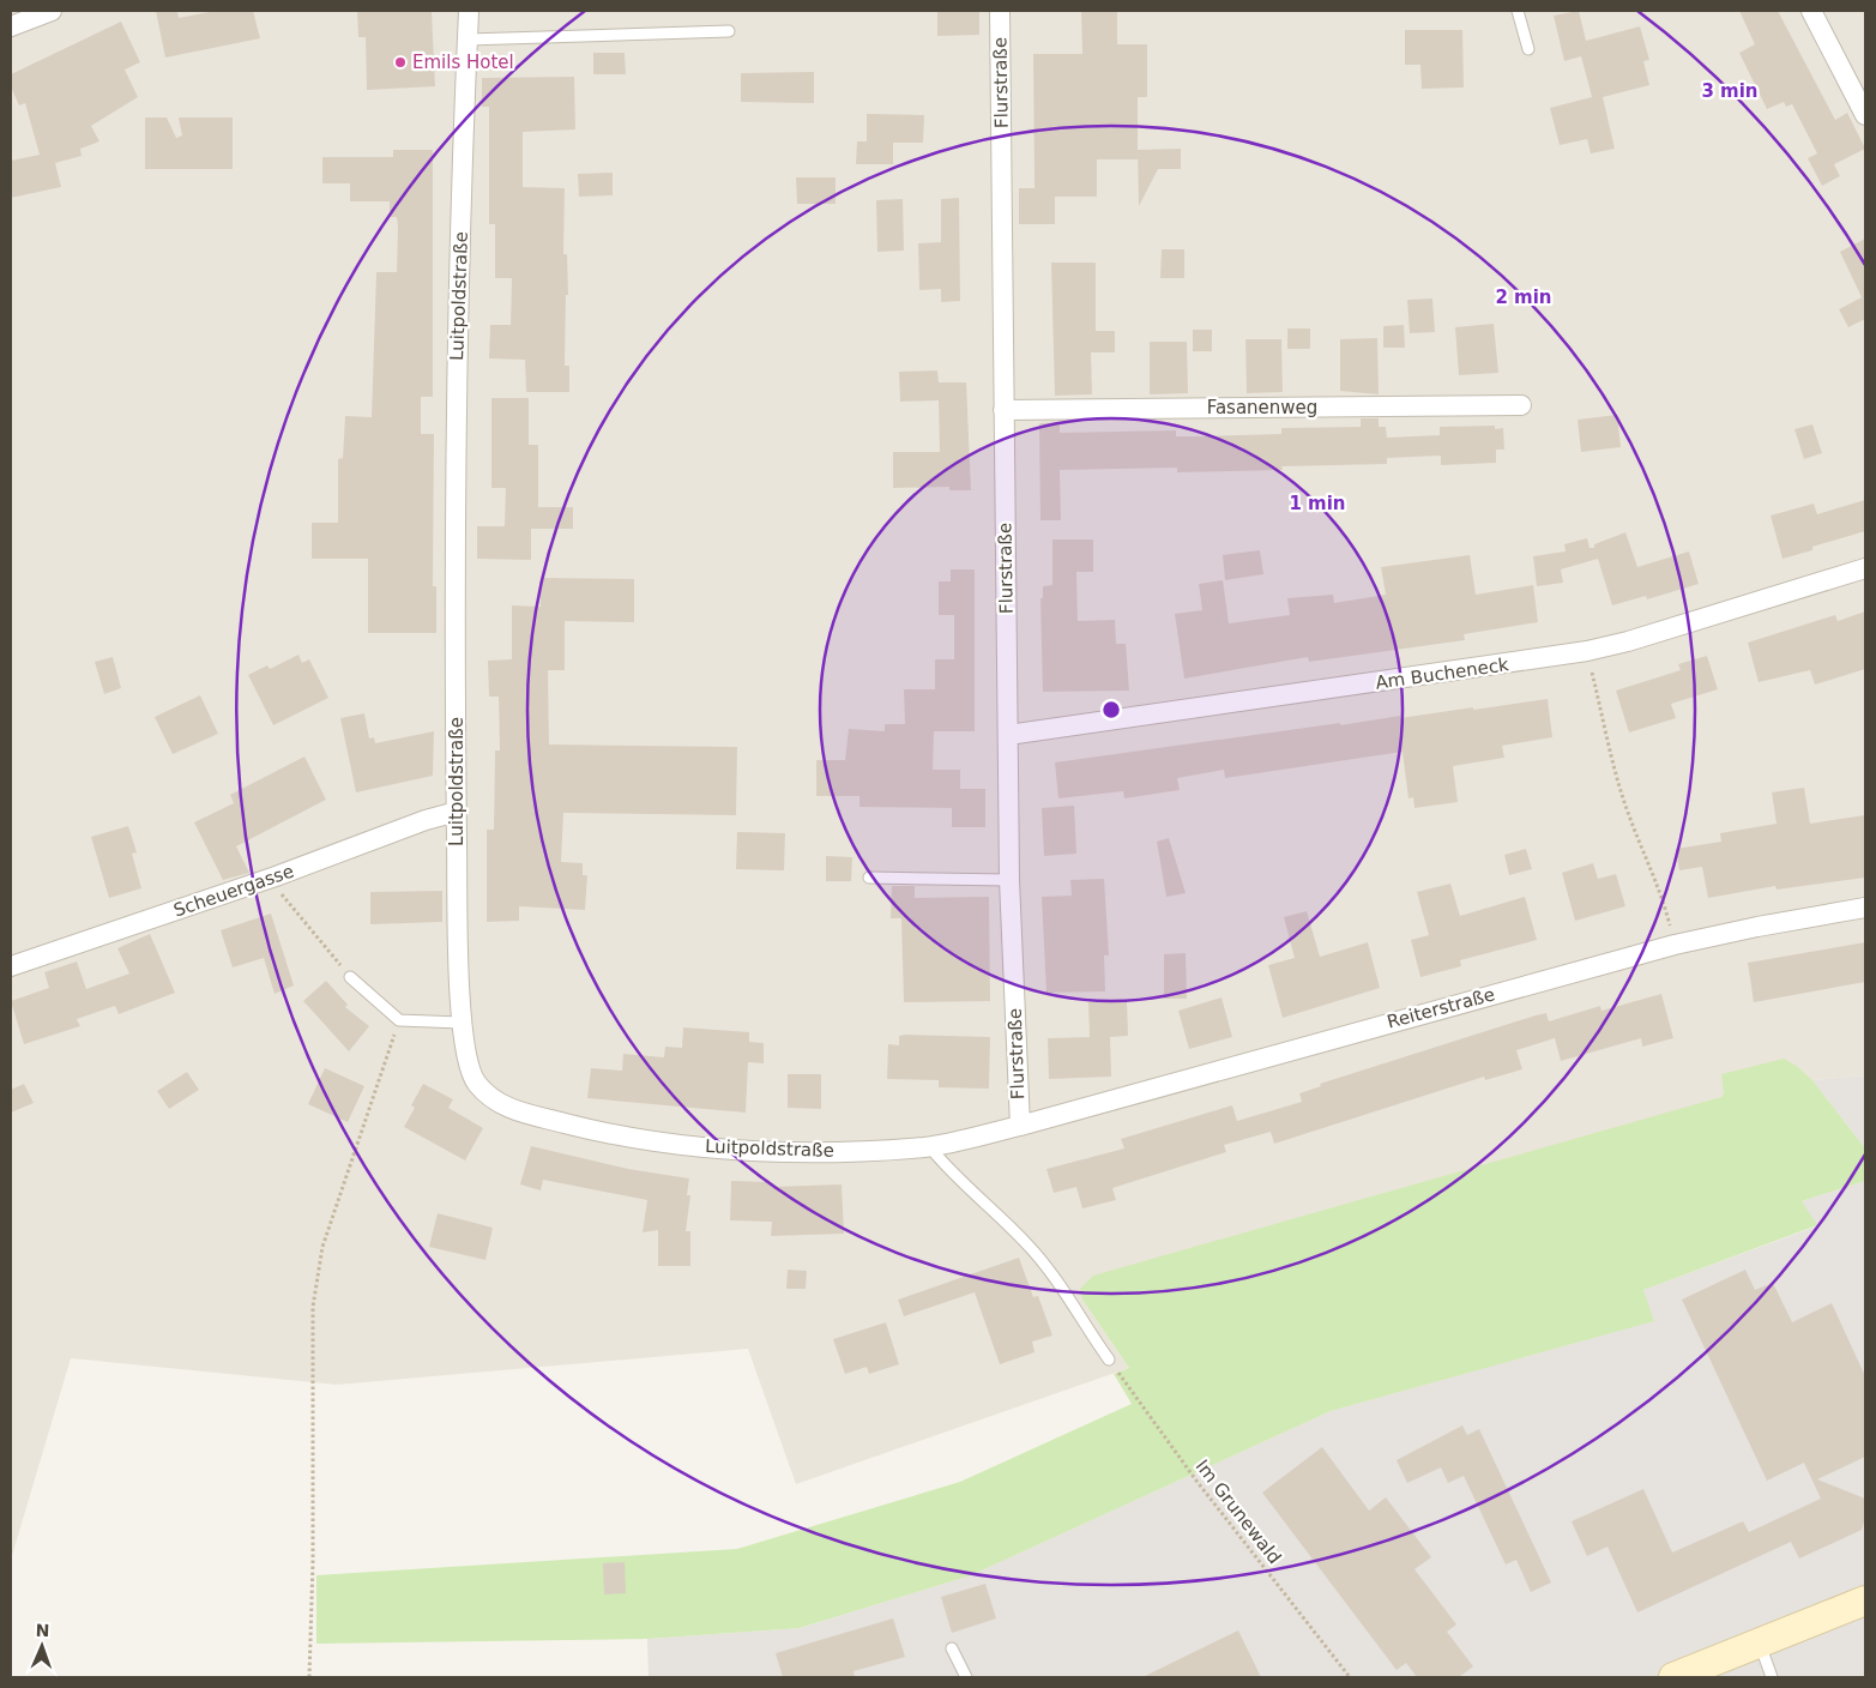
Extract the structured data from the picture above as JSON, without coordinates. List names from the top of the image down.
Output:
{
  "streets": {
    "street": [
      "Flurstraße",
      "Luitpoldstraße",
      "Fasanenweg",
      "Am Bucheneck",
      "Scheuergasse",
      "Reiterstraße"
    ],
    "path": ["Im Grunewald"]
  },
  "crossings": [
    ["Flurstraße", "Luitpoldstraße"],
    ["Flurstraße", "Fasanenweg"],
    ["Flurstraße", "Am Bucheneck"],
    ["Flurstraße", "Reiterstraße"],
    ["Luitpoldstraße", "Scheuergasse"],
    ["Luitpoldstraße", "Reiterstraße"]
  ],
  "places": ["Emils Hotel"],
  "north": "top",
  "rings": ["3 min", "2 min", "1 min"]
}
